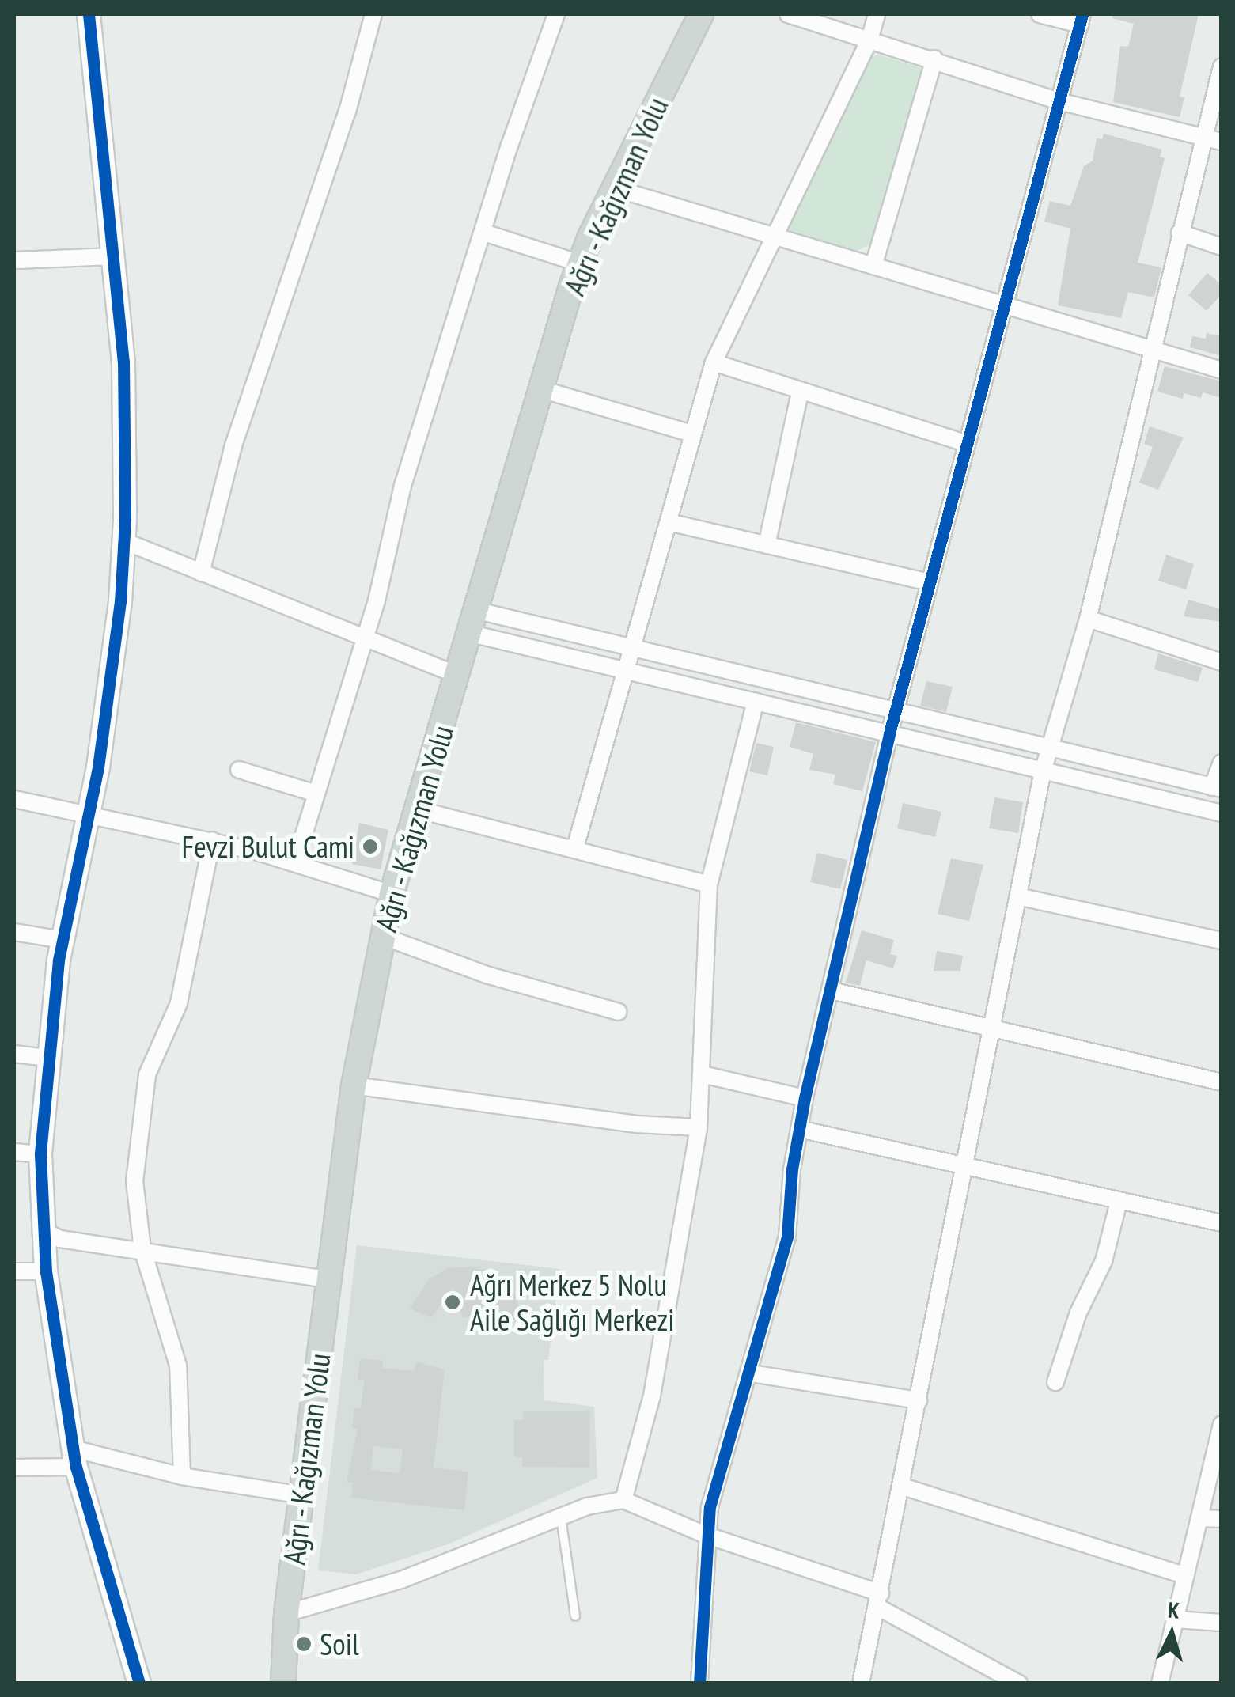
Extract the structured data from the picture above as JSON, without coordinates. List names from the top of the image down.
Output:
{
  "streets": {
    "main road": ["Ağrı - Kağızman Yolu"]
  },
  "places": ["Fevzi Bulut Cami", "Ağrı Merkez 5 Nolu Aile Sağlığı Merkezi", "Soil"],
  "north": "top"
}
